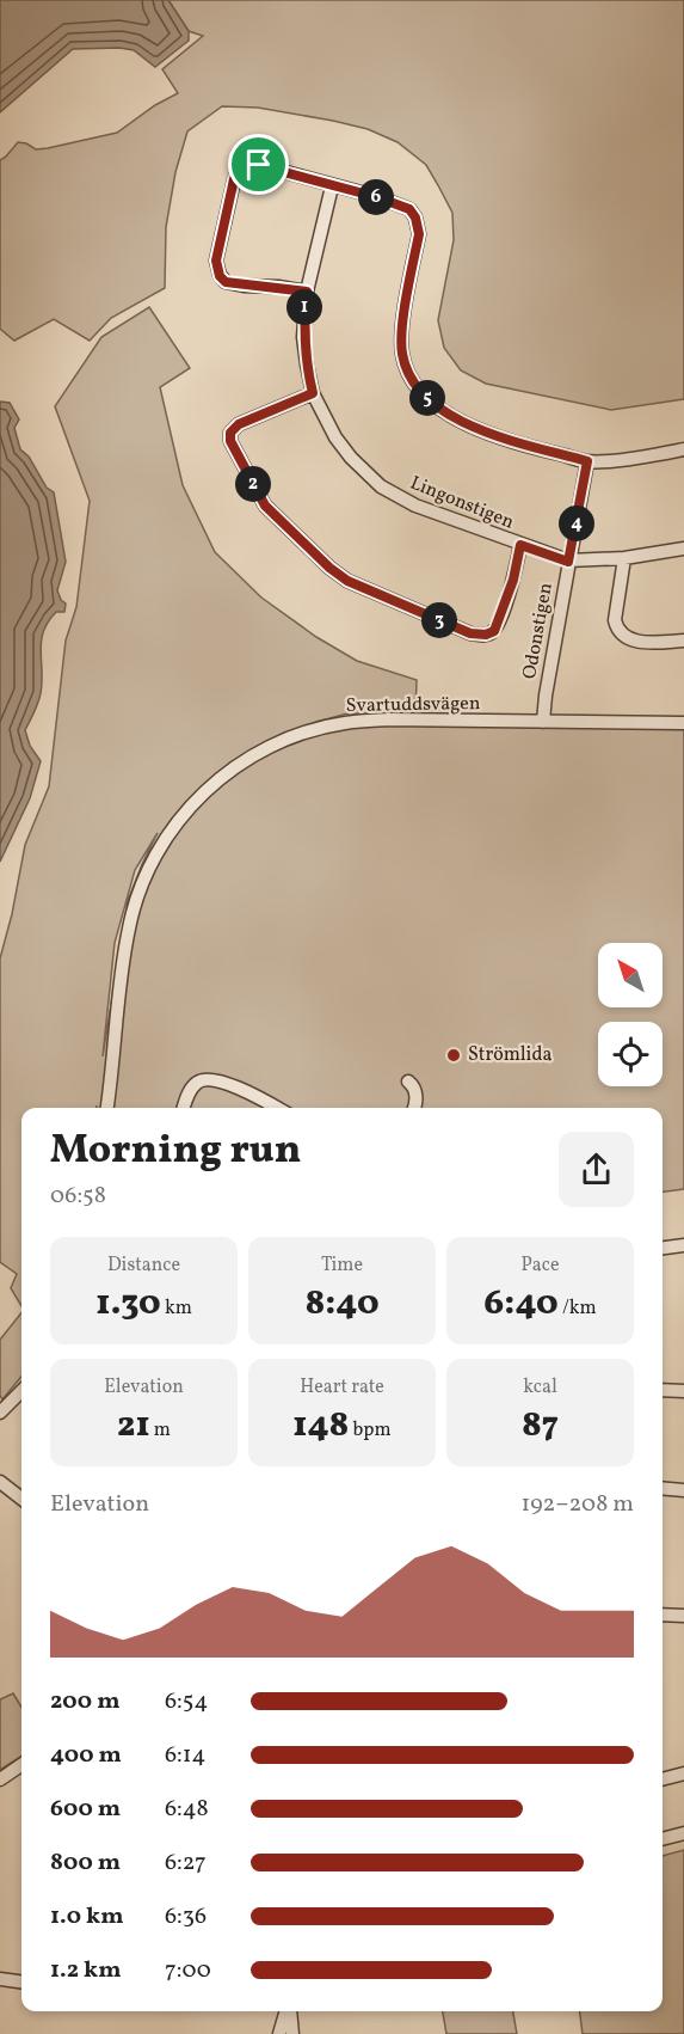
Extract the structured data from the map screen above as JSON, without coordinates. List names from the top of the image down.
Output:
{
  "streets": {
    "street": ["Lingonstigen", "Odonstigen", "Svartuddsvägen"]
  },
  "crossings": [
    ["Lingonstigen", "Odonstigen"],
    ["Odonstigen", "Svartuddsvägen"]
  ],
  "places": ["Strömlida"],
  "north": "top left",
  "page": {
    "pins": [
      "6",
      "1",
      "5",
      "2",
      "4",
      "3"
    ],
    "heading": ["Morning run", "06:58"],
    "stats": [
      ["Distance", "1.30 km"],
      ["Time", "8:40"],
      ["Pace", "6:40 /km"],
      ["Elevation", "21 m"],
      ["Heart rate", "148 bpm"],
      ["kcal", "87"]
    ],
    "chart": ["Elevation", "192–208 m"],
    "list": [
      {
        "name": "200 m",
        "note": "6:54"
      },
      {
        "name": "400 m",
        "note": "6:14"
      },
      {
        "name": "600 m",
        "note": "6:48"
      },
      {
        "name": "800 m",
        "note": "6:27"
      },
      {
        "name": "1.0 km",
        "note": "6:36"
      },
      {
        "name": "1.2 km",
        "note": "7:00"
      }
    ]
  }
}
